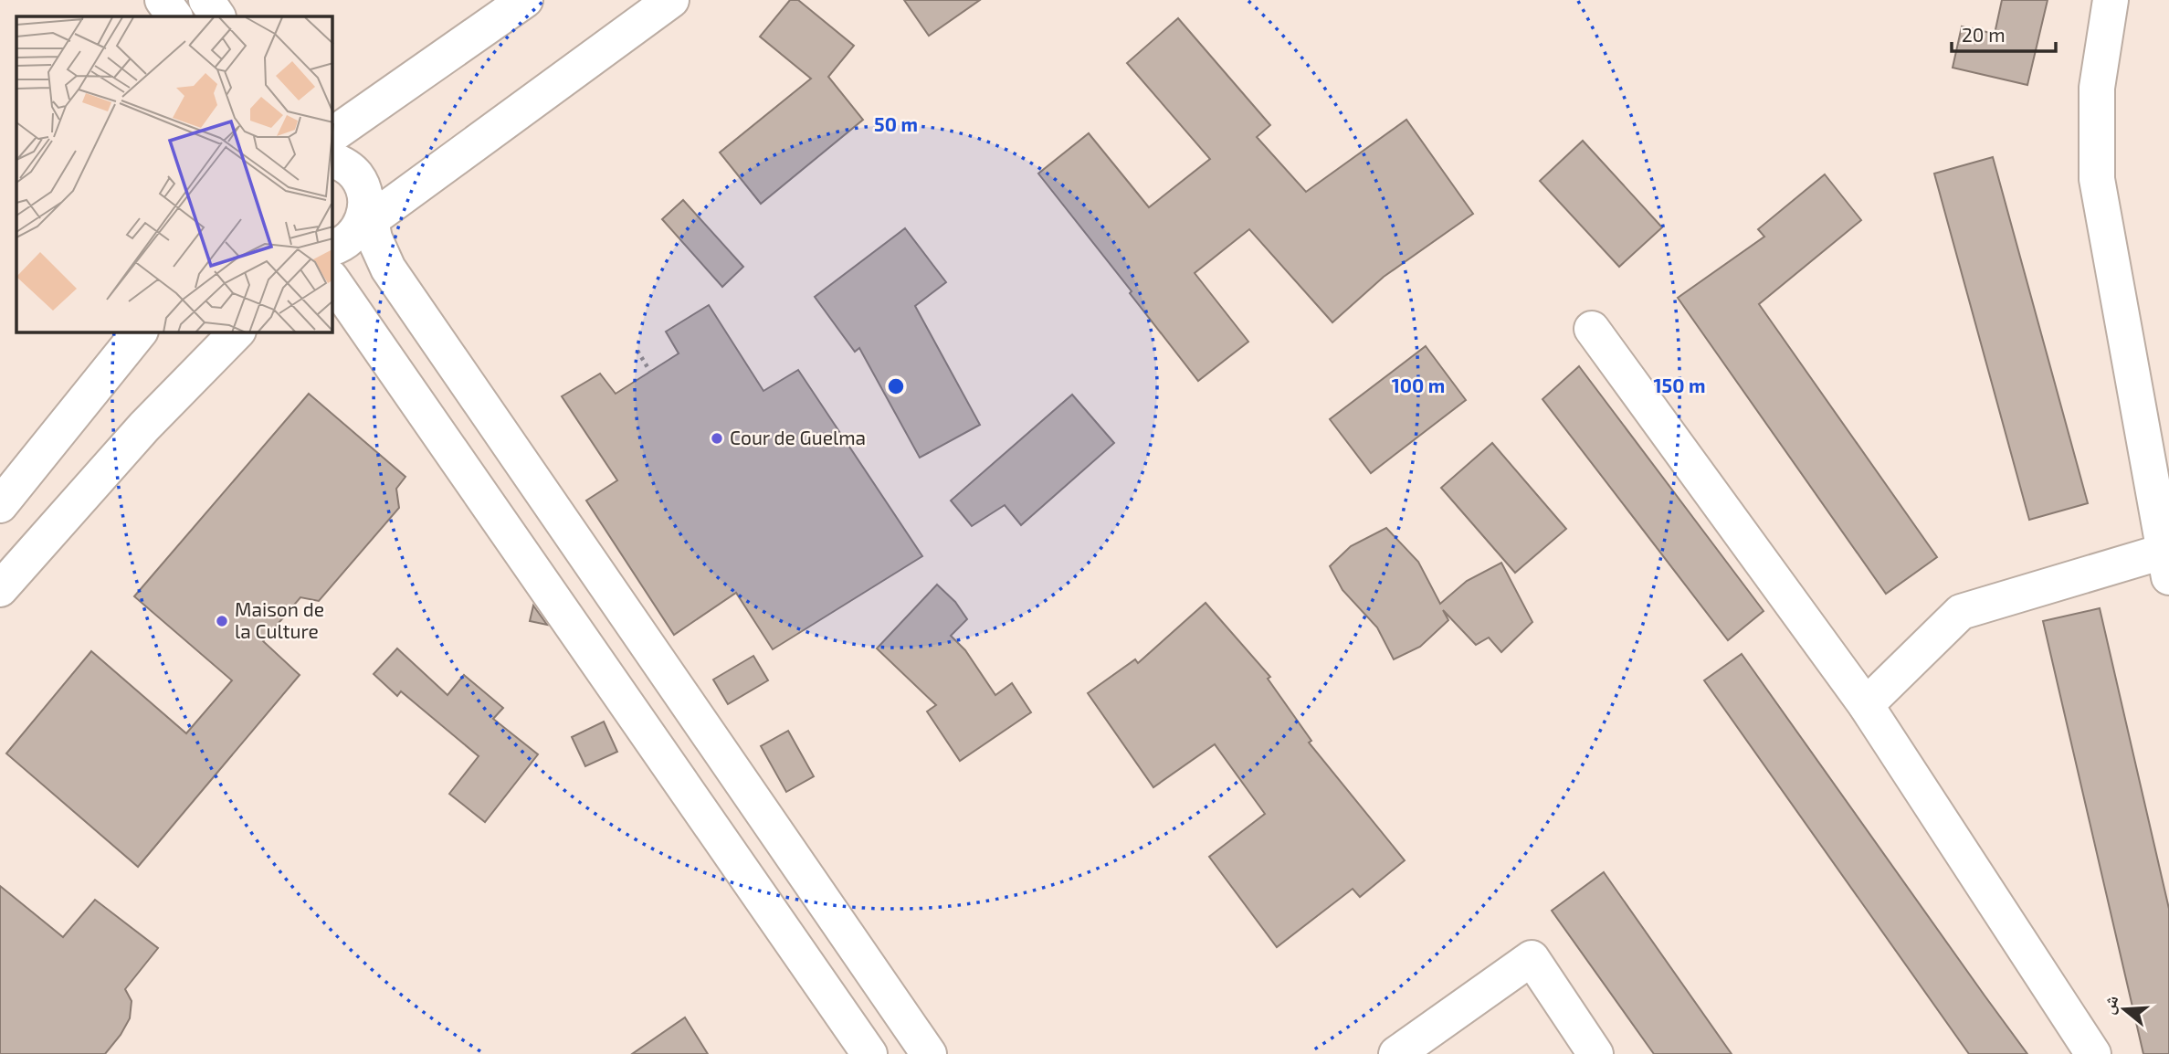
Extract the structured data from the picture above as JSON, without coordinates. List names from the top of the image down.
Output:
{
  "places": ["Cour de Guelma", "Maison de la Culture"],
  "scale_bar": "20 m",
  "north": "left",
  "rings": ["50 m", "100 m", "150 m"]
}
